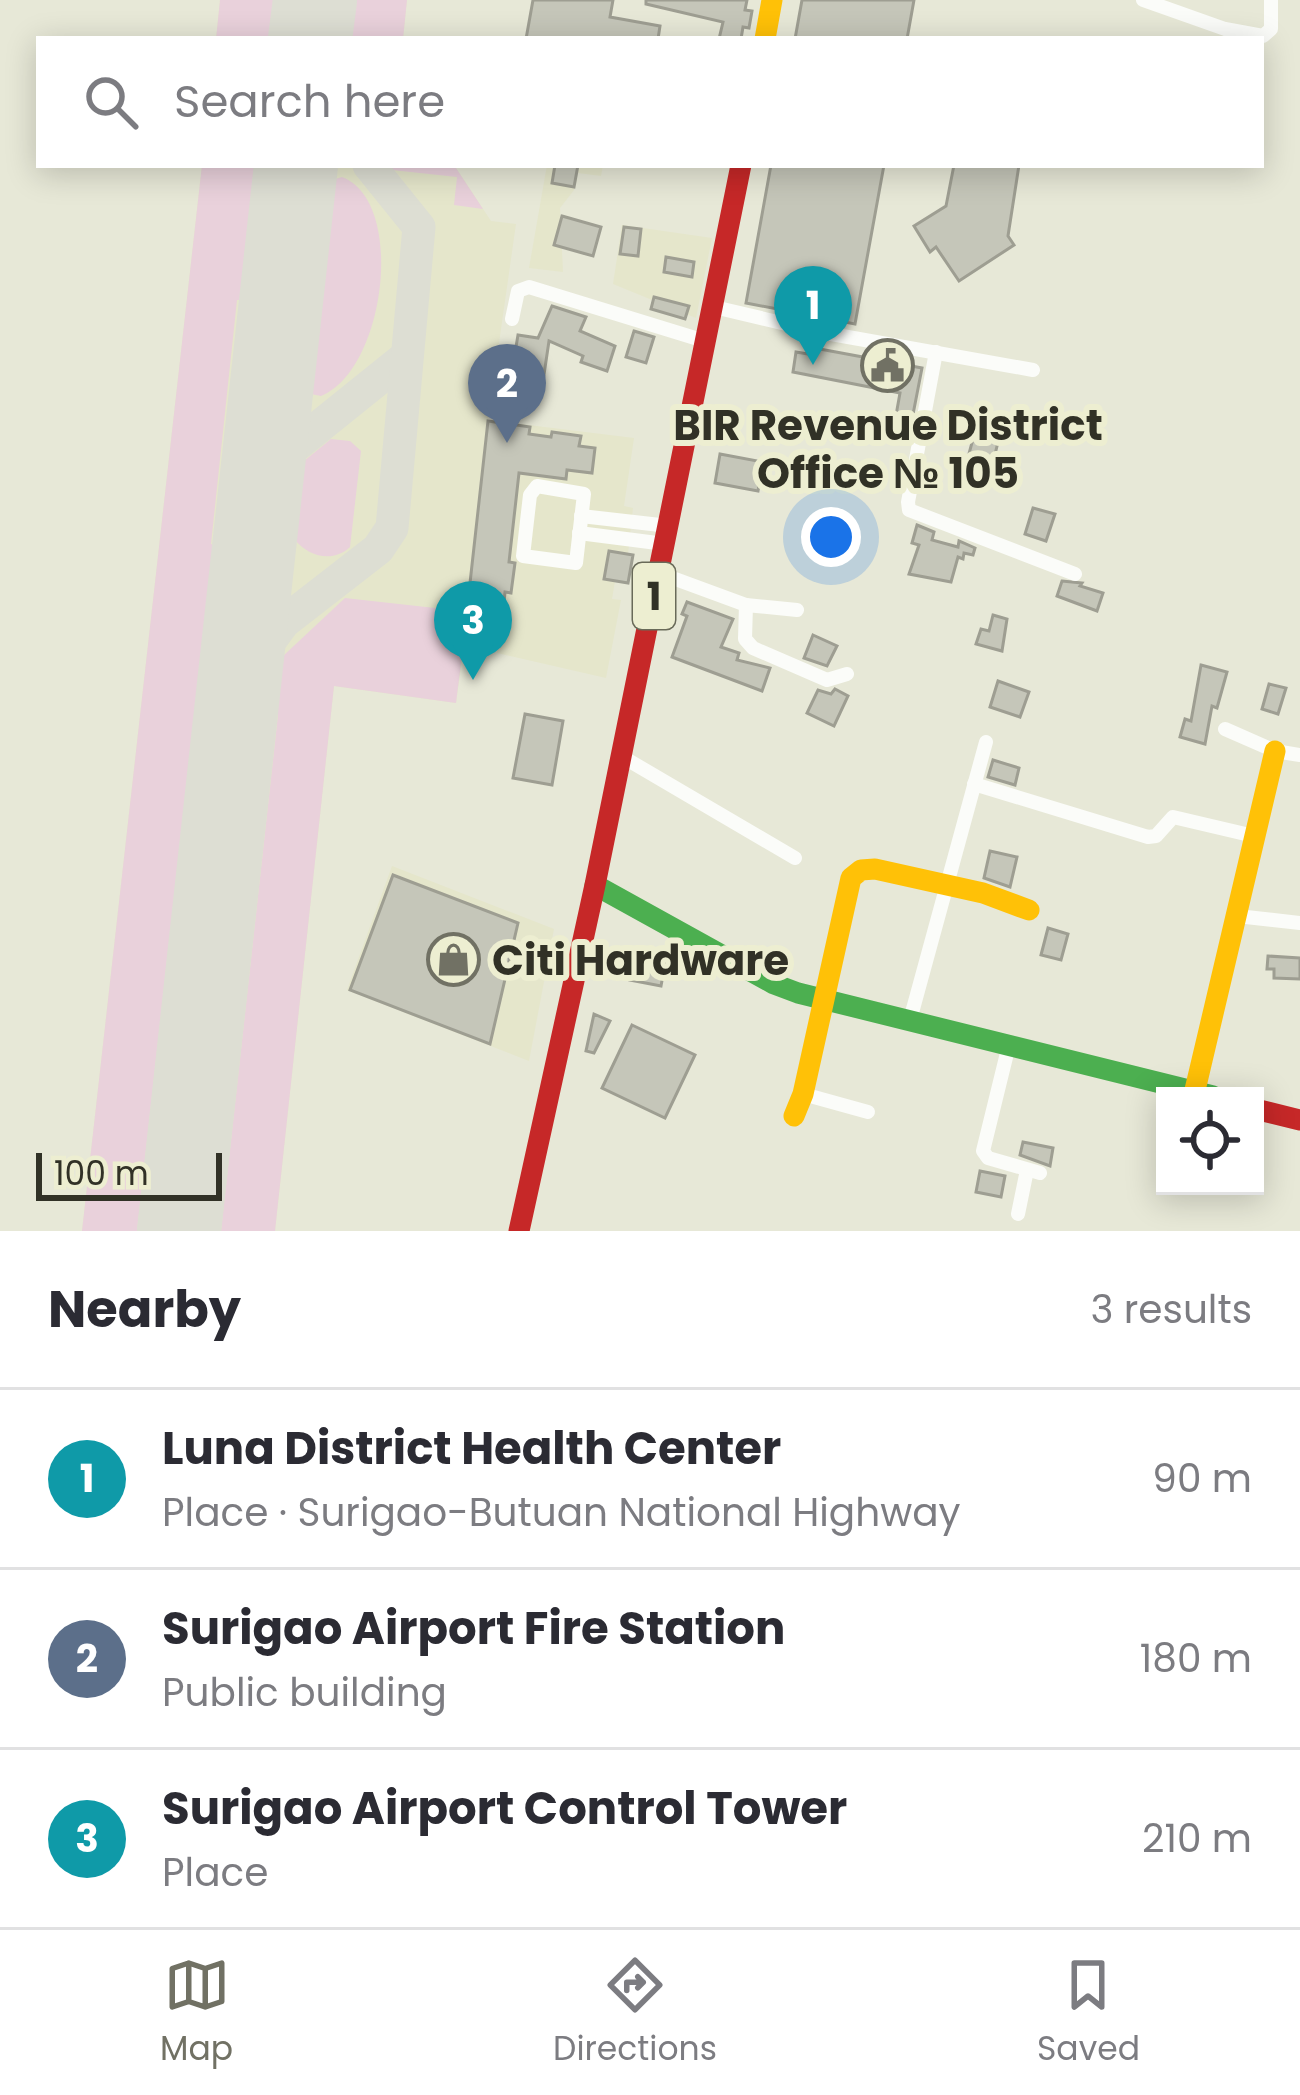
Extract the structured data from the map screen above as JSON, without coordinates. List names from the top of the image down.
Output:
{
  "streets": {
    "main road": ["1"]
  },
  "places": {
    "public building": ["BIR Revenue District Office № 105"],
    "shop": ["Citi Hardware"]
  },
  "scale_bar": "100 m",
  "page": {
    "search": "Search here",
    "pins": ["1", "2", "3"],
    "scale": "100 m",
    "heading": ["Nearby", "3 results"],
    "list": [
      {
        "mark": "1",
        "name": "Luna District Health Center",
        "note": "Place · Surigao-Butuan National Highway",
        "value": "90 m"
      },
      {
        "mark": "2",
        "name": "Surigao Airport Fire Station",
        "note": "Public building",
        "value": "180 m"
      },
      {
        "mark": "3",
        "name": "Surigao Airport Control Tower",
        "note": "Place",
        "value": "210 m"
      }
    ],
    "nav": ["Map", "Directions", "Saved"]
  }
}
